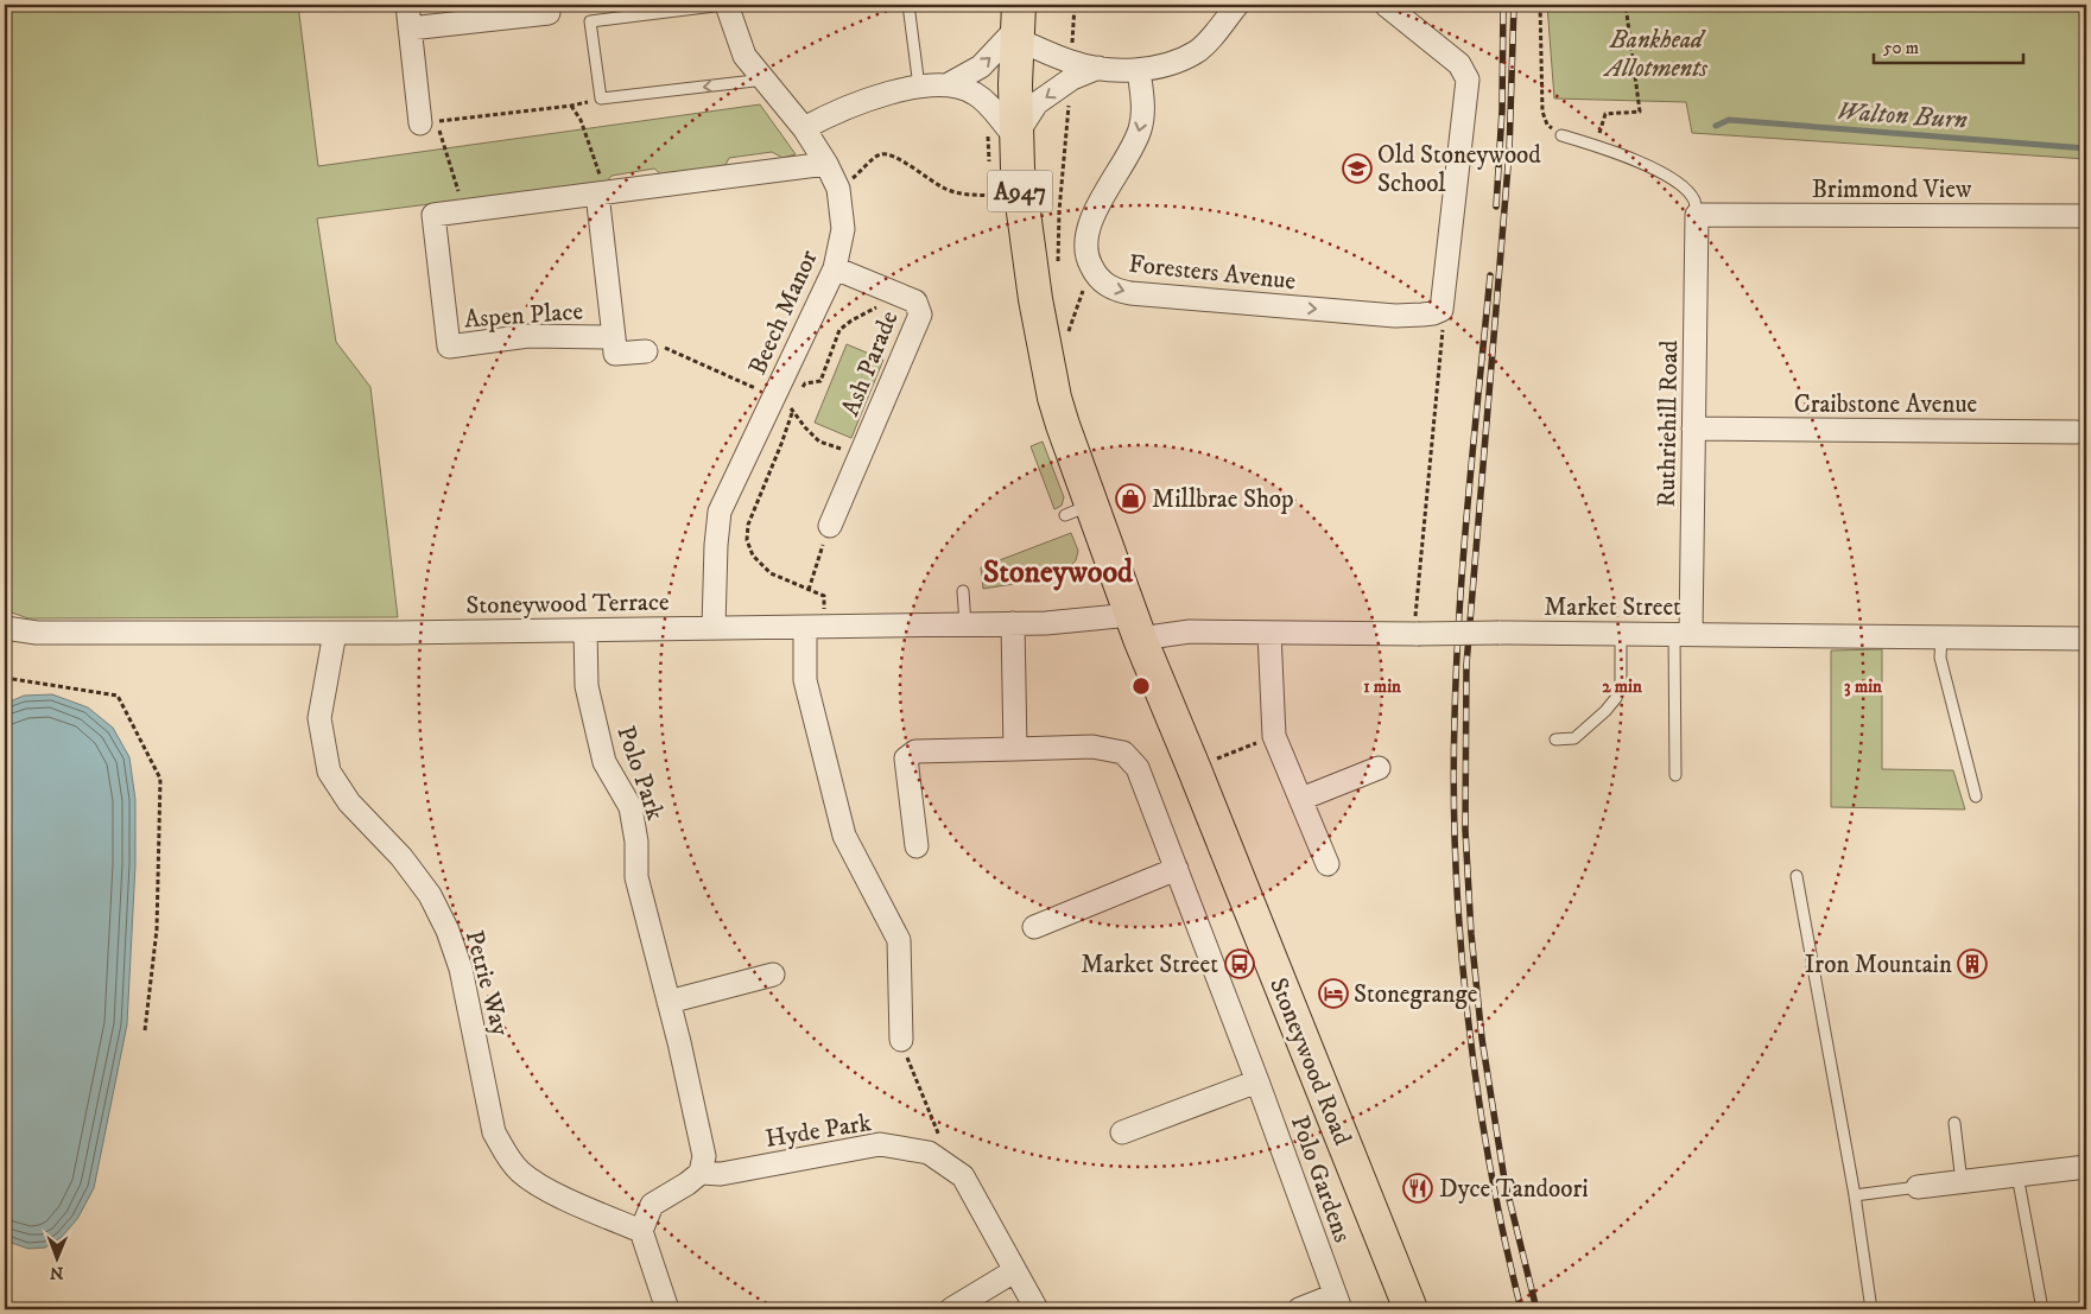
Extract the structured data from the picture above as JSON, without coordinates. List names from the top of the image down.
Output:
{
  "streets": {
    "main road": ["A947", "Stoneywood Road"],
    "street": [
      "Brimmond View",
      "Foresters Avenue",
      "Beech Manor",
      "Aspen Place",
      "Ash Parade",
      "Craibstone Avenue",
      "Ruthriehill Road",
      "Stoneywood Terrace",
      "Market Street",
      "Polo Park",
      "Petrie Way",
      "Hyde Park",
      "Polo Gardens"
    ]
  },
  "crossings": [
    ["Brimmond View", "Ruthriehill Road"],
    ["A947", "Stoneywood Terrace"],
    ["A947", "Market Street"],
    ["A947", "Stoneywood Road"],
    ["Beech Manor", "Aspen Place"],
    ["Beech Manor", "Ash Parade"],
    ["Beech Manor", "Stoneywood Terrace"],
    ["Craibstone Avenue", "Ruthriehill Road"],
    ["Ruthriehill Road", "Market Street"],
    ["Stoneywood Terrace", "Market Street"],
    ["Stoneywood Terrace", "Polo Park"],
    ["Stoneywood Terrace", "Petrie Way"],
    ["Stoneywood Terrace", "Stoneywood Road"],
    ["Market Street", "Stoneywood Road"],
    ["Polo Park", "Hyde Park"]
  ],
  "districts": ["Stoneywood"],
  "water": ["Walton Burn"],
  "parks": ["Bankhead Allotments"],
  "places": {
    "school or university": ["Old Stoneywood School"],
    "shop": ["Millbrae Shop"],
    "bus stop": ["Market Street"],
    "building": ["Iron Mountain"],
    "hotel": ["Stonegrange"],
    "restaurant": ["Dyce Tandoori"]
  },
  "scale_bar": "50 m",
  "north": "bottom",
  "rings": ["1 min", "2 min", "3 min"]
}
